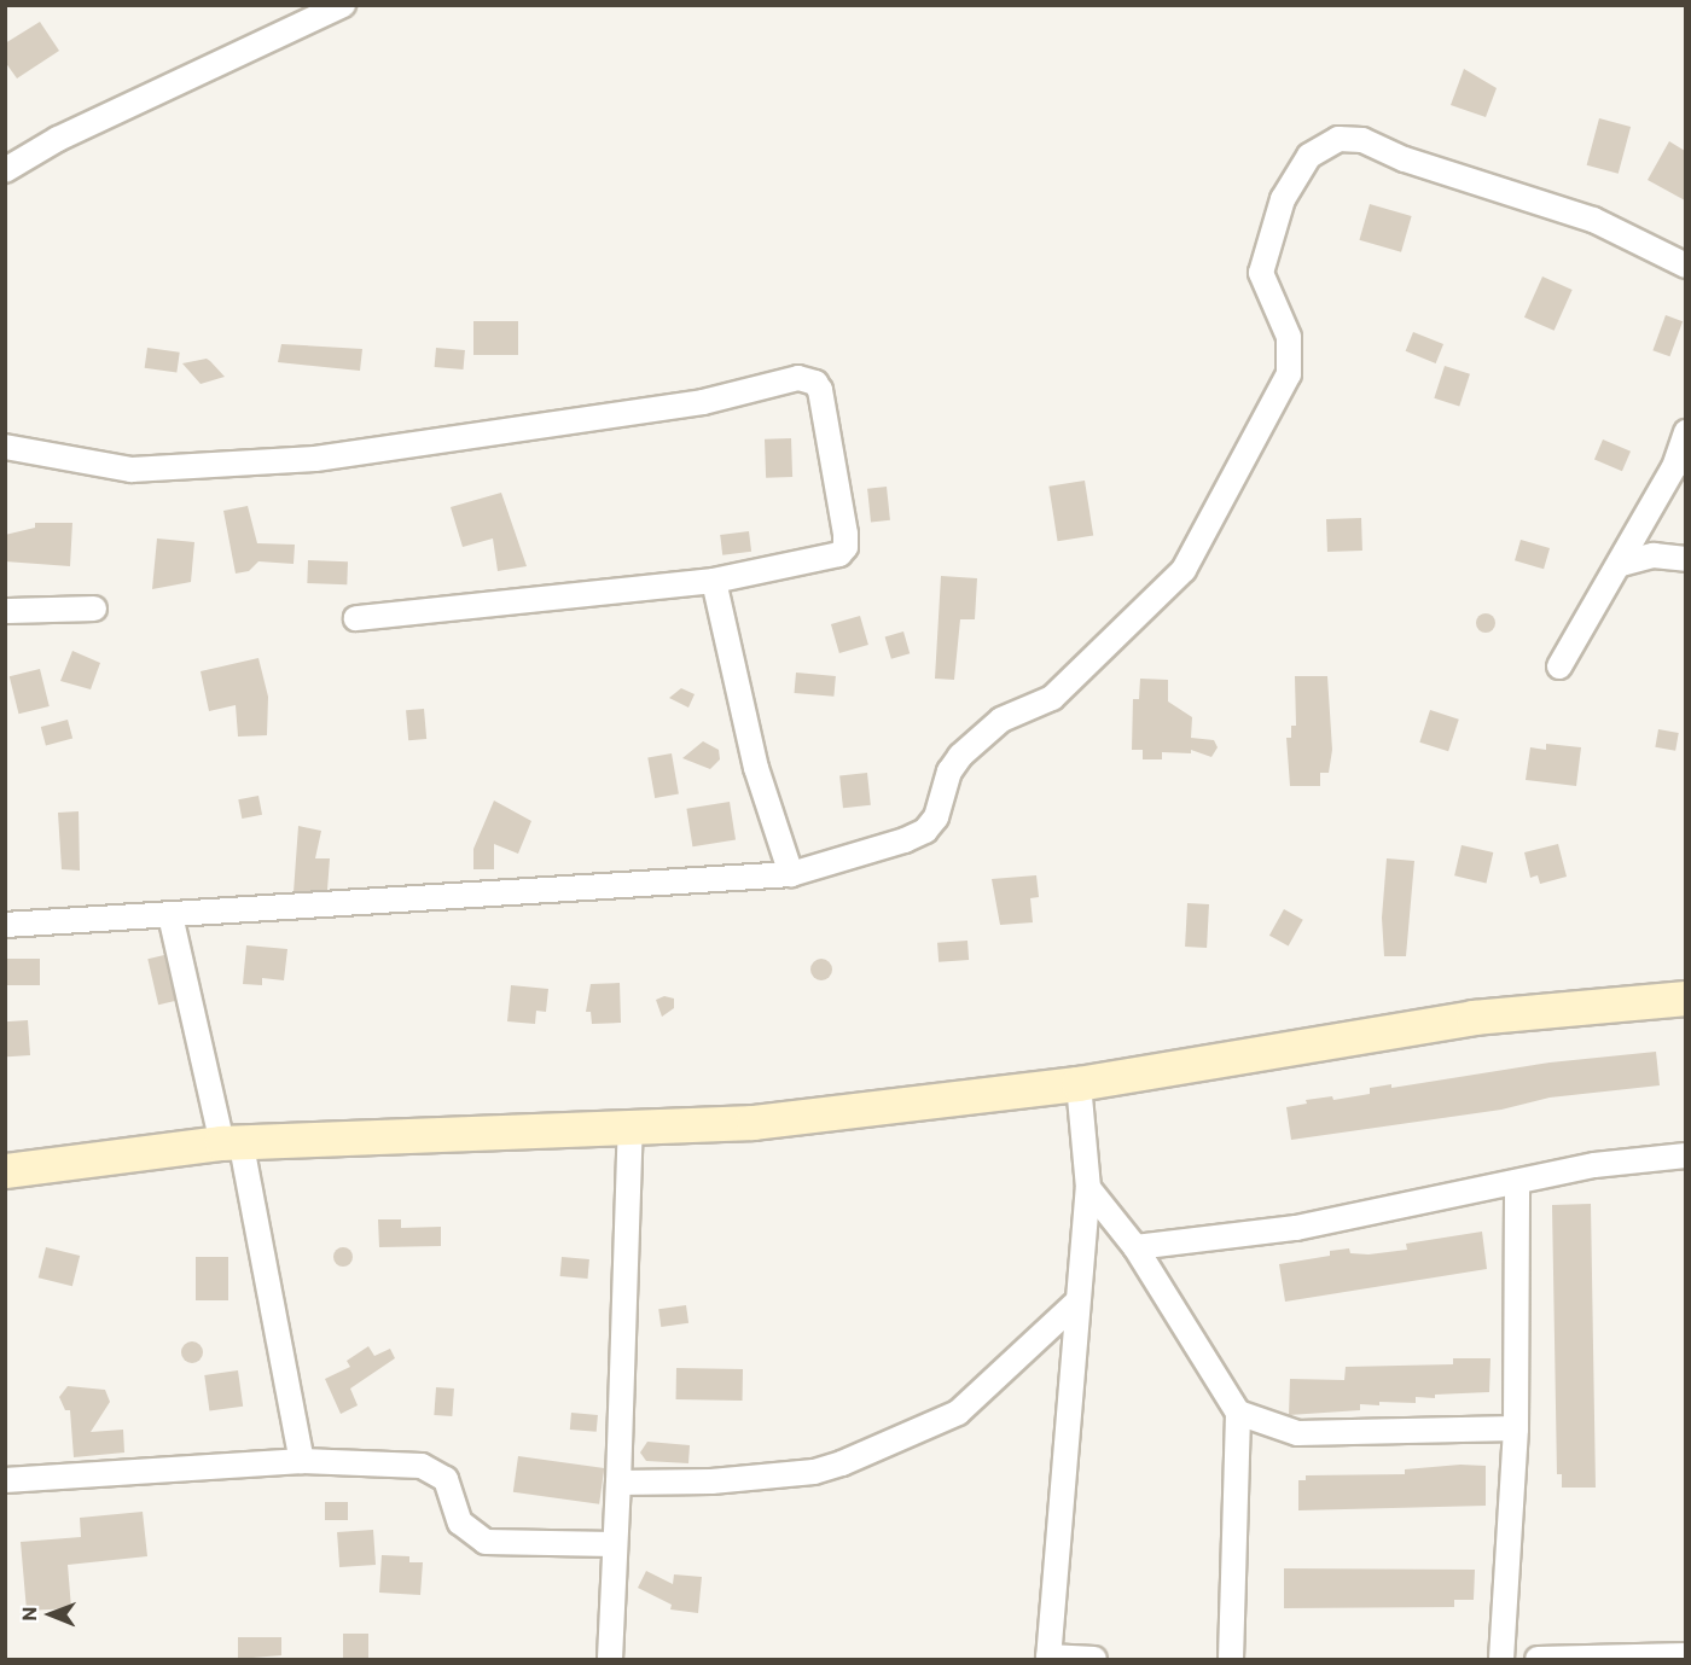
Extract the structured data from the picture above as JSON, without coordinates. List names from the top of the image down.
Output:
{
  "north": "left"
}
